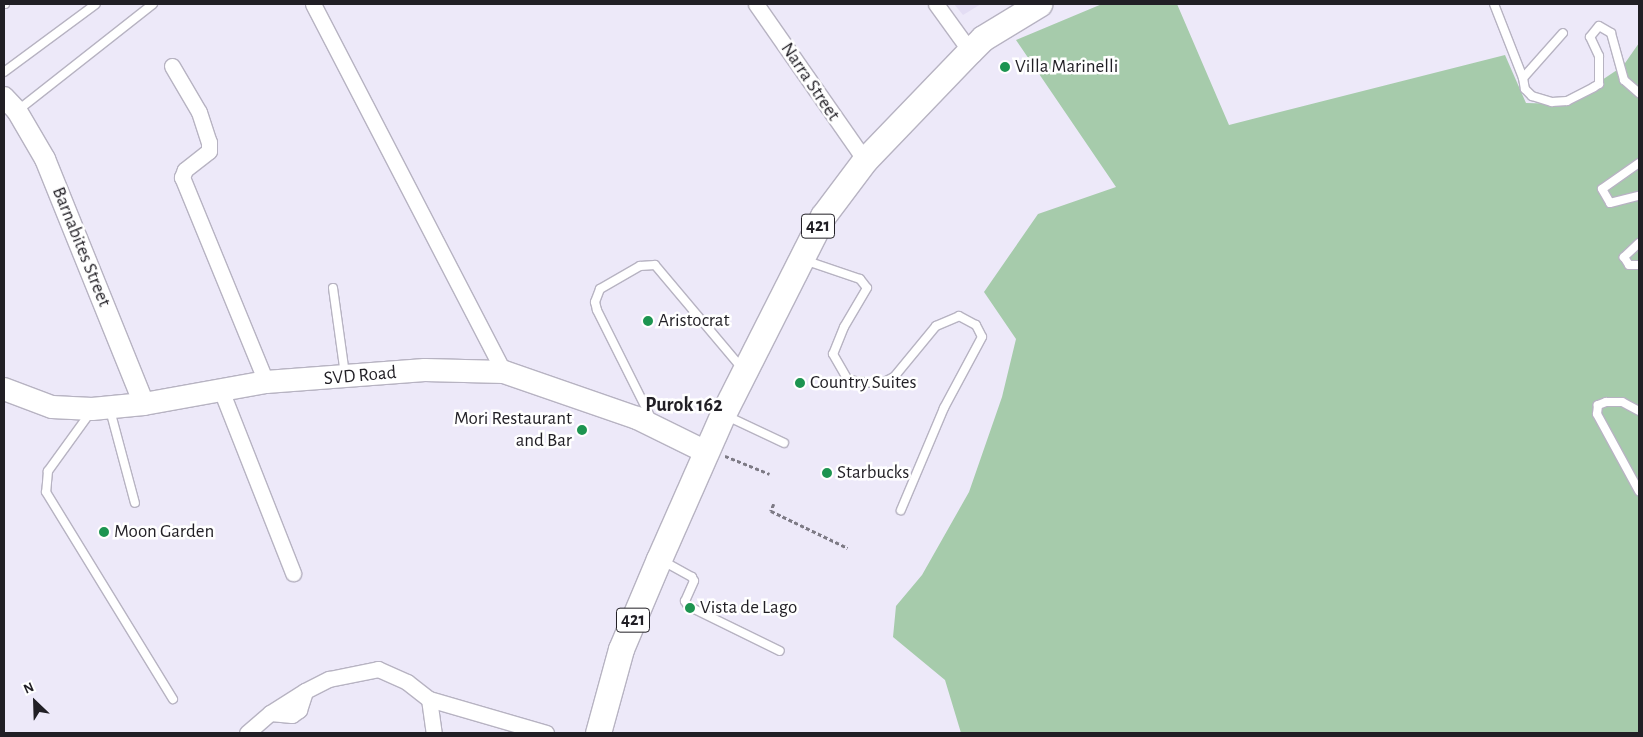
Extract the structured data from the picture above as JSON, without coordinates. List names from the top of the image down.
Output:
{
  "streets": {
    "main road": ["421", "SVD Road"],
    "street": ["Narra Street", "Barnabites Street"]
  },
  "crossings": [
    ["Narra Street", "421"],
    ["421", "SVD Road"],
    ["Barnabites Street", "SVD Road"]
  ],
  "districts": ["Purok 162"],
  "places": [
    "Villa Marinelli",
    "Aristocrat",
    "Country Suites",
    "Mori Restaurant and Bar",
    "Starbucks",
    "Moon Garden",
    "Vista de Lago"
  ],
  "north": "top left"
}
